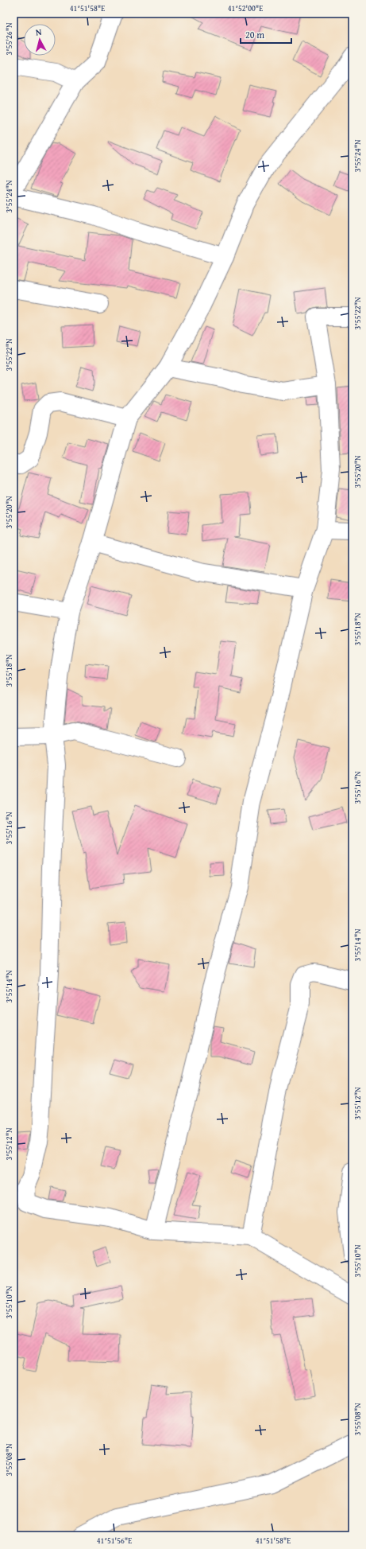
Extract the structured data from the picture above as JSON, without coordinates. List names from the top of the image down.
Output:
{
  "scale_bar": "20 m",
  "north": "top",
  "coordinates": [
    "41°51'58\"E",
    "41°52'00\"E",
    "3°55'26\"N",
    "3°55'24\"N",
    "3°55'22\"N",
    "3°55'20\"N",
    "3°55'18\"N",
    "3°55'16\"N",
    "3°55'14\"N",
    "3°55'12\"N",
    "3°55'10\"N",
    "3°55'08\"N",
    "41°51'56\"E"
  ]
}
